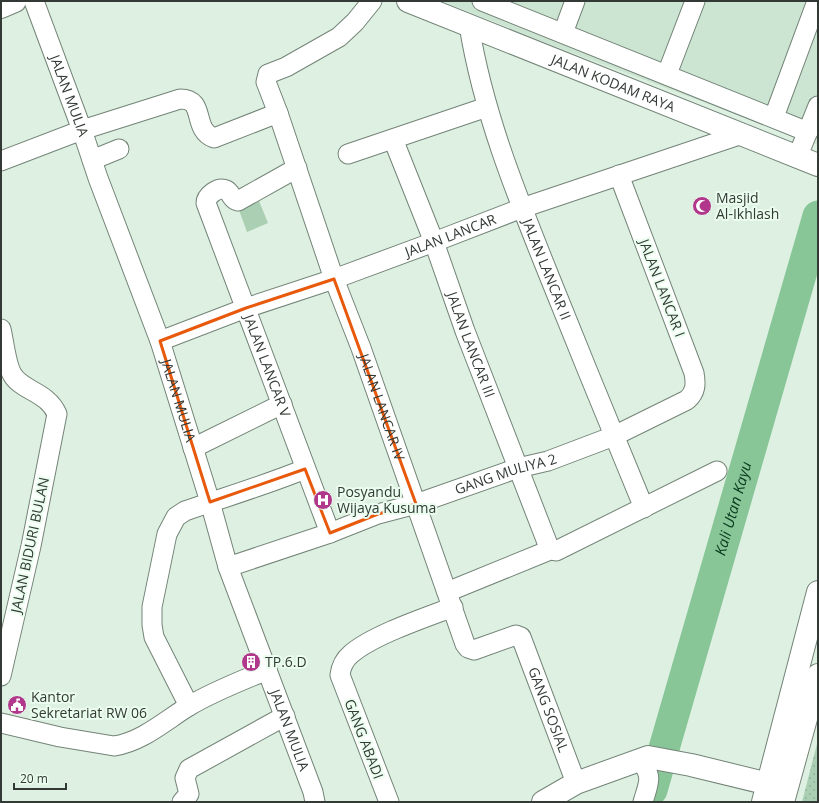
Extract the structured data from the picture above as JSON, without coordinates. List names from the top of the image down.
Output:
{
  "streets": {
    "street": [
      "JALAN KODAM RAYA",
      "JALAN MULIA",
      "JALAN LANCAR",
      "JALAN LANCAR II",
      "JALAN LANCAR I",
      "JALAN LANCAR III",
      "JALAN LANCAR V",
      "JALAN LANCAR IV",
      "GANG MULIYA 2",
      "JALAN BIDURI BULAN",
      "GANG SOSIAL",
      "GANG ABADI"
    ]
  },
  "crossings": [
    ["JALAN KODAM RAYA", "JALAN LANCAR"],
    ["JALAN KODAM RAYA", "JALAN LANCAR II"],
    ["JALAN MULIA", "JALAN LANCAR"],
    ["JALAN MULIA", "GANG MULIYA 2"],
    ["JALAN LANCAR", "JALAN LANCAR II"],
    ["JALAN LANCAR", "JALAN LANCAR I"],
    ["JALAN LANCAR", "JALAN LANCAR III"],
    ["JALAN LANCAR", "JALAN LANCAR V"],
    ["JALAN LANCAR", "JALAN LANCAR IV"],
    ["JALAN LANCAR II", "GANG MULIYA 2"],
    ["JALAN LANCAR I", "GANG MULIYA 2"],
    ["JALAN LANCAR III", "GANG MULIYA 2"],
    ["JALAN LANCAR V", "JALAN LANCAR IV"],
    ["JALAN LANCAR V", "GANG MULIYA 2"],
    ["JALAN LANCAR IV", "GANG MULIYA 2"],
    ["JALAN LANCAR IV", "GANG SOSIAL"],
    ["JALAN LANCAR IV", "GANG ABADI"]
  ],
  "water": ["Kali Utan Kayu"],
  "places": {
    "mosque": ["Masjid Al-Ikhlash"],
    "hospital": ["Posyandu Wijaya Kusuma"],
    "building": ["TP.6.D"],
    "public building": ["Kantor Sekretariat RW 06"]
  },
  "scale_bar": "20 m"
}
